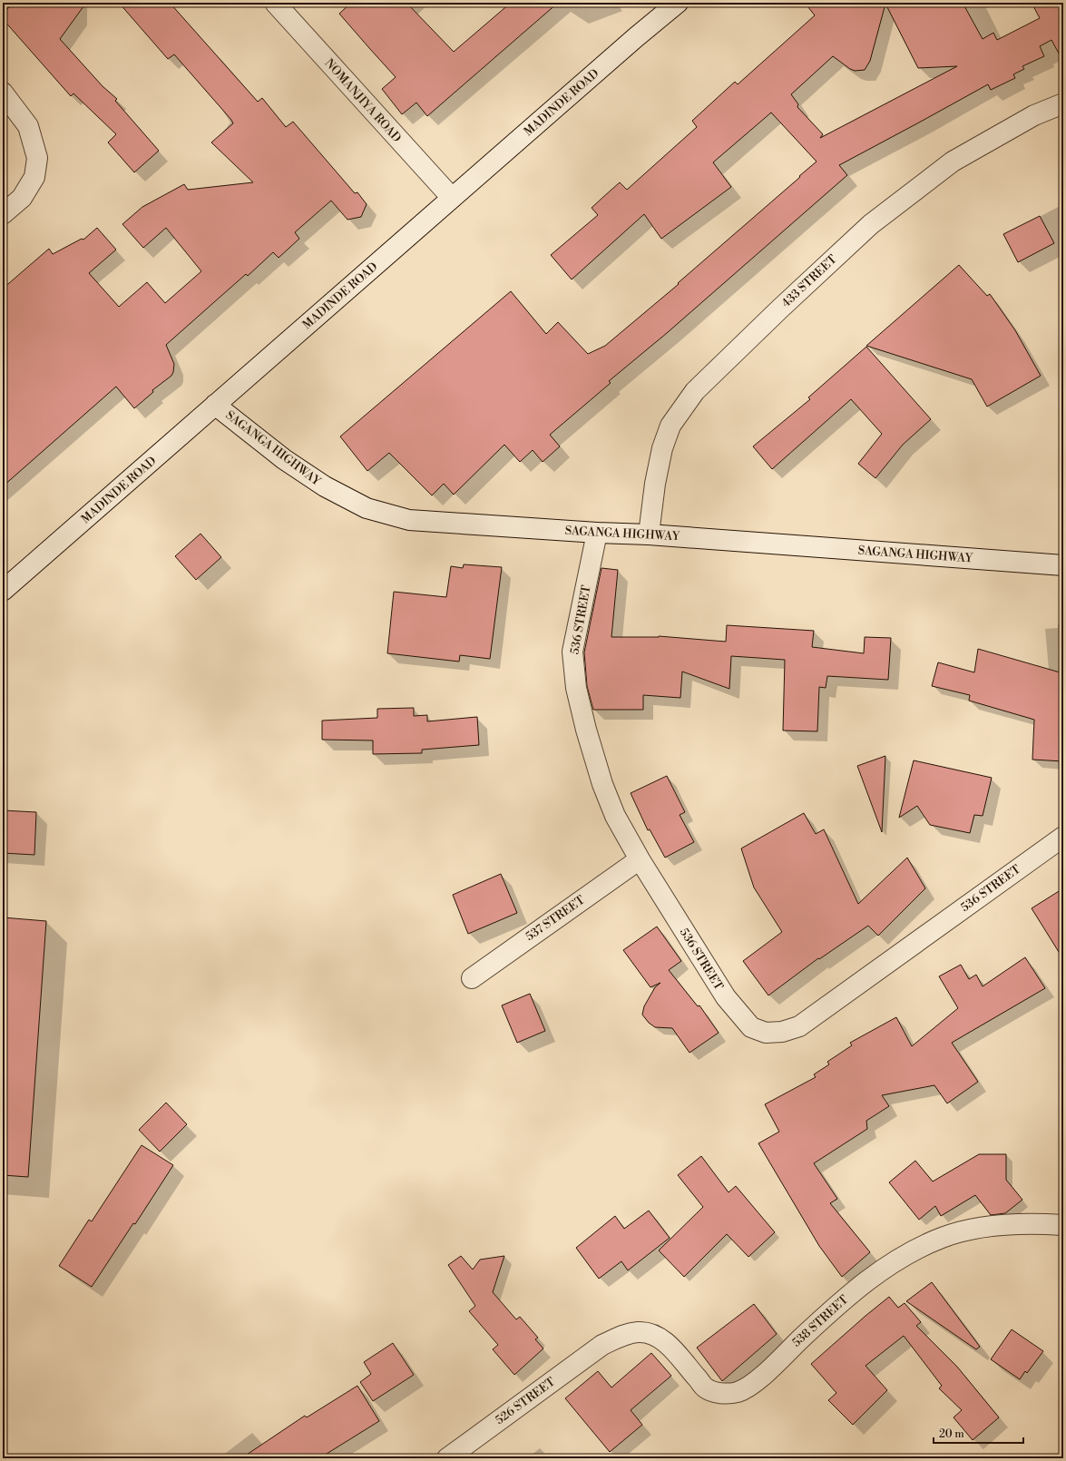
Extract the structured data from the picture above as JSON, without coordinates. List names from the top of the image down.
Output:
{
  "streets": {
    "street": [
      "NOMANJIYA ROAD",
      "MADINDE ROAD",
      "433 STREET",
      "SAGANGA HIGHWAY",
      "536 STREET",
      "537 STREET",
      "538 STREET",
      "526 STREET"
    ]
  },
  "crossings": [
    ["NOMANJIYA ROAD", "MADINDE ROAD"],
    ["MADINDE ROAD", "SAGANGA HIGHWAY"],
    ["433 STREET", "SAGANGA HIGHWAY"],
    ["SAGANGA HIGHWAY", "536 STREET"],
    ["536 STREET", "537 STREET"],
    ["538 STREET", "526 STREET"]
  ],
  "scale_bar": "20 m"
}
